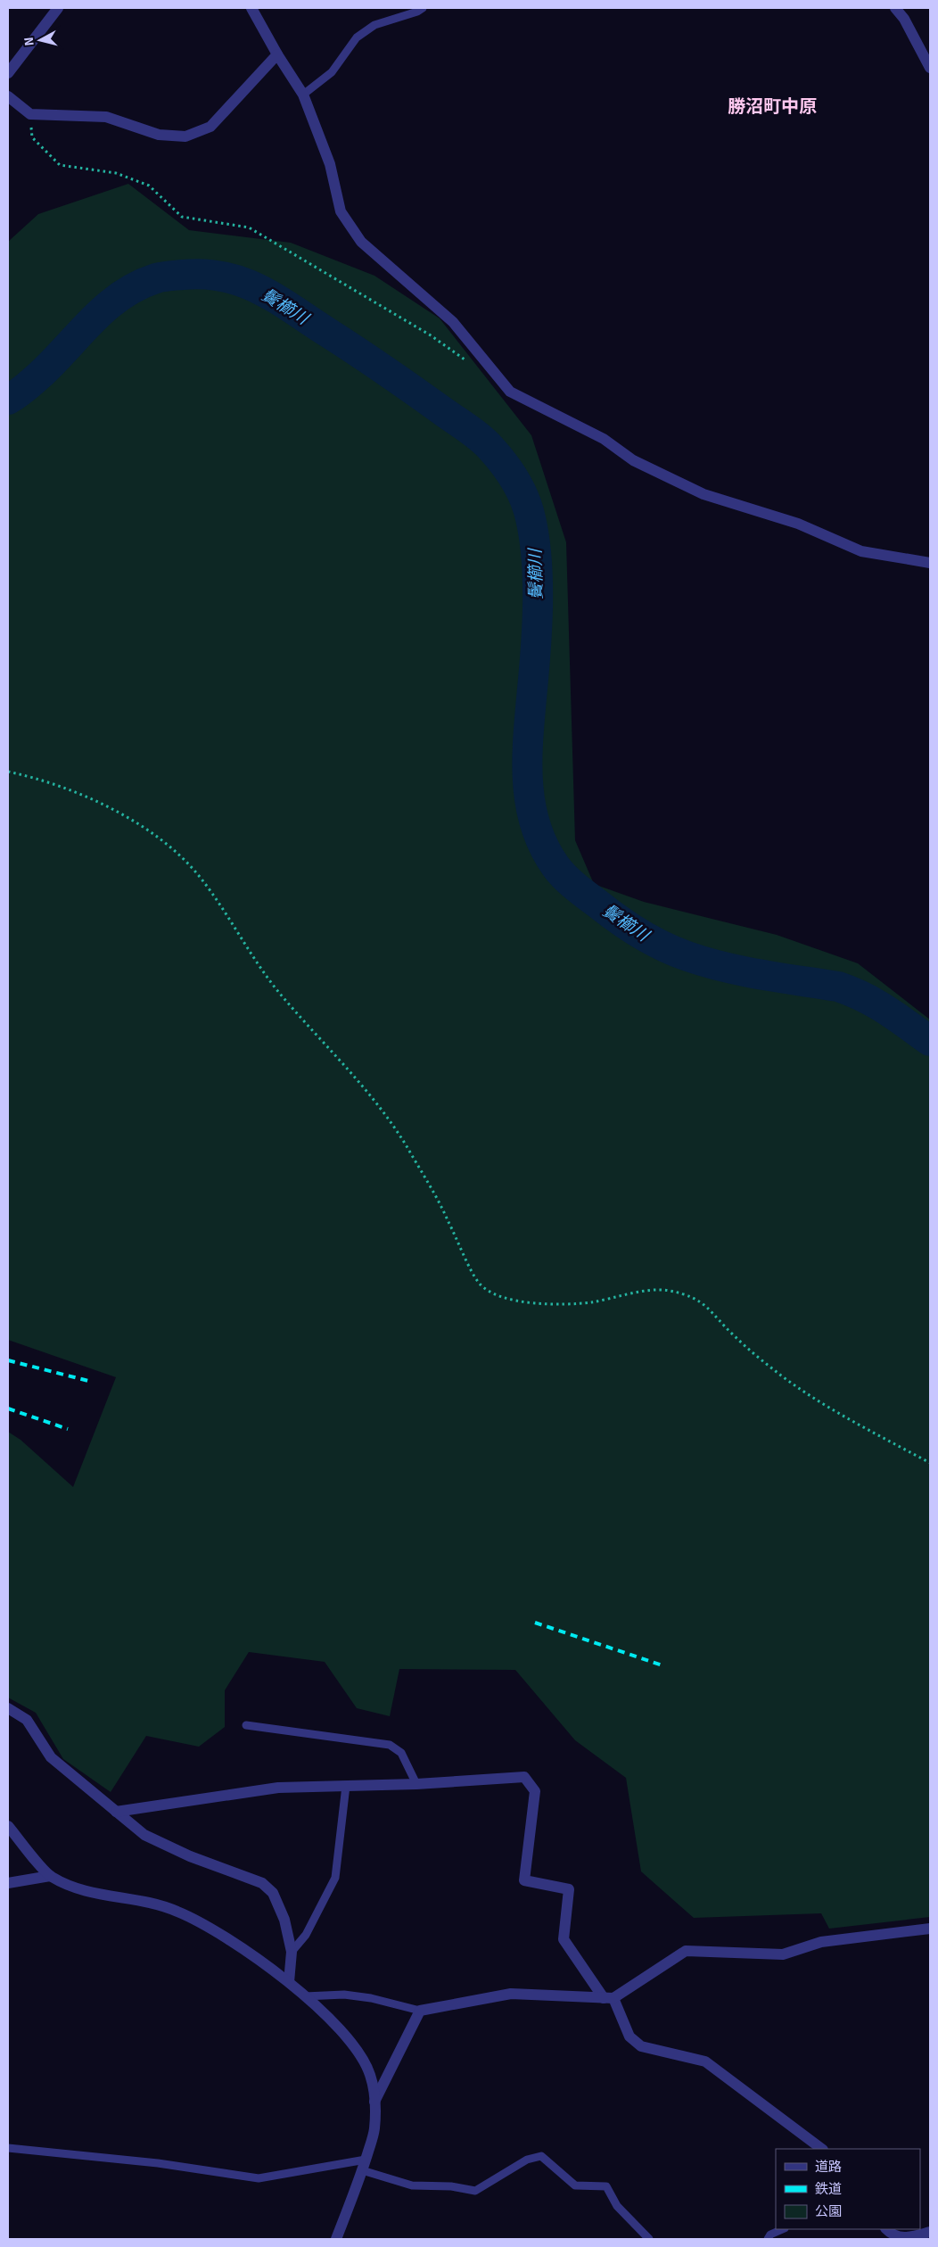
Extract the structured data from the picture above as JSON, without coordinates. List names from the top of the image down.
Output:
{
  "districts": ["勝沼町中原"],
  "water": ["鬢櫛川"],
  "legend": ["道路", "鉄道", "公園"],
  "north": "left"
}
